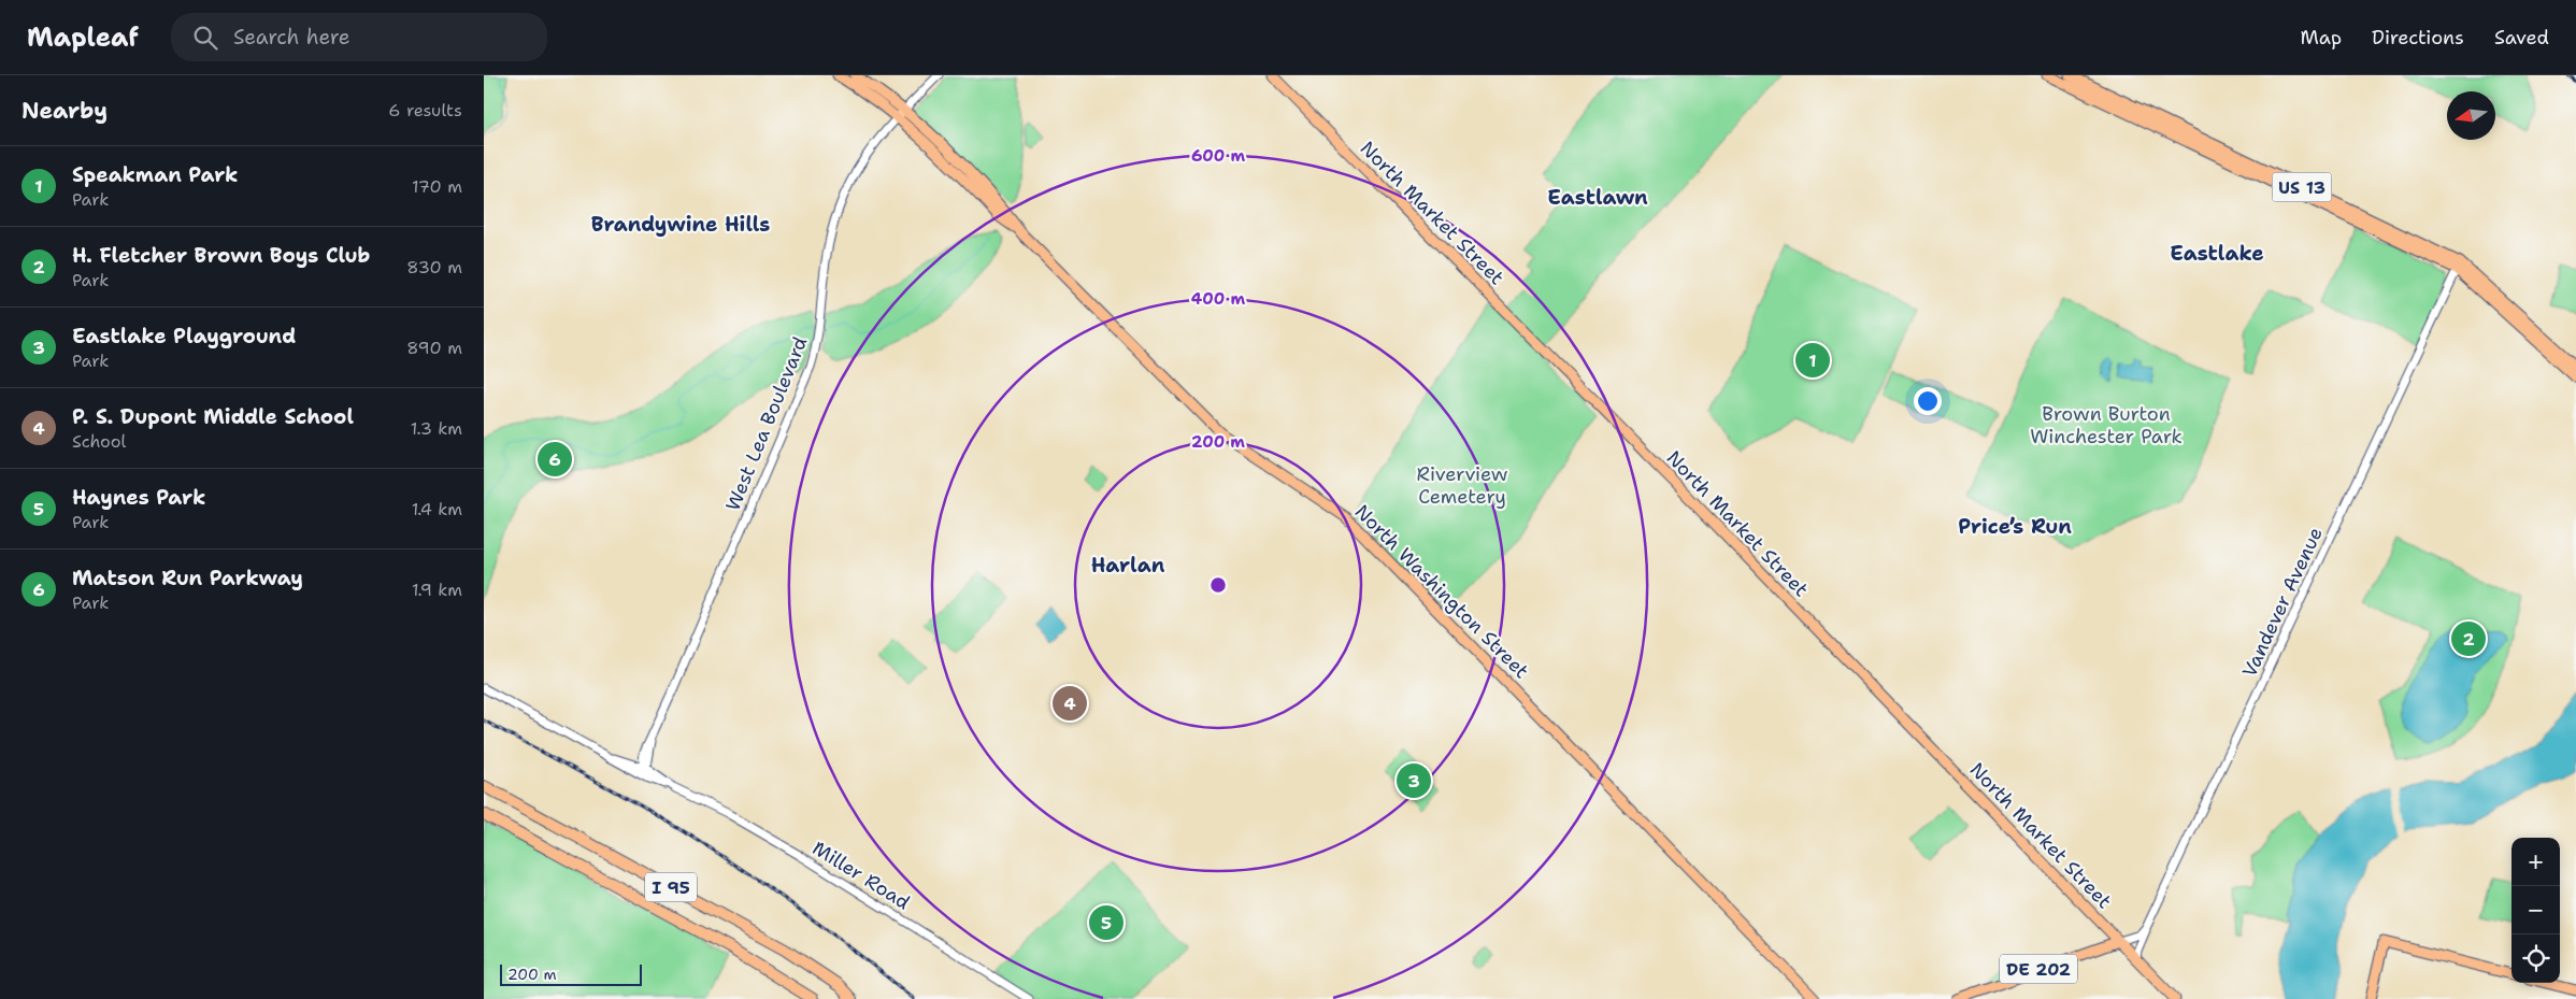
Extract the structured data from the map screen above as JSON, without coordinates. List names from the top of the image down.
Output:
{
  "streets": {
    "highway": ["I 95"],
    "main road": [
      "US 13",
      "North Market Street",
      "North Washington Street",
      "DE 202"
    ],
    "street": ["West Lea Boulevard", "Vandever Avenue", "Miller Road"]
  },
  "crossings": [
    ["US 13", "Vandever Avenue"],
    ["North Market Street", "Vandever Avenue"],
    ["North Market Street", "DE 202"],
    ["West Lea Boulevard", "North Washington Street"],
    ["West Lea Boulevard", "Miller Road"]
  ],
  "districts": [
    "Eastlawn",
    "Brandywine Hills",
    "Eastlake",
    "Price’s Run",
    "Harlan"
  ],
  "parks": ["Brown Burton Winchester Park", "Riverview Cemetery"],
  "scale_bar": "200 m",
  "north": "left",
  "page": {
    "header": "Mapleaf",
    "search": "Search here",
    "nav": ["Map", "Directions", "Saved"],
    "heading": ["Nearby", "6 results"],
    "list": [
      {
        "mark": "1",
        "name": "Speakman Park",
        "note": "Park",
        "value": "170 m"
      },
      {
        "mark": "2",
        "name": "H. Fletcher Brown Boys Club",
        "note": "Park",
        "value": "830 m"
      },
      {
        "mark": "3",
        "name": "Eastlake Playground",
        "note": "Park",
        "value": "890 m"
      },
      {
        "mark": "4",
        "name": "P. S. Dupont Middle School",
        "note": "School",
        "value": "1.3 km"
      },
      {
        "mark": "5",
        "name": "Haynes Park",
        "note": "Park",
        "value": "1.4 km"
      },
      {
        "mark": "6",
        "name": "Matson Run Parkway",
        "note": "Park",
        "value": "1.9 km"
      }
    ],
    "pins": [
      "1",
      "6",
      "2",
      "4",
      "3",
      "5"
    ],
    "map_buttons": ["+", "−"],
    "scale": "200 m"
  },
  "rings": ["600 m", "400 m", "200 m"]
}
